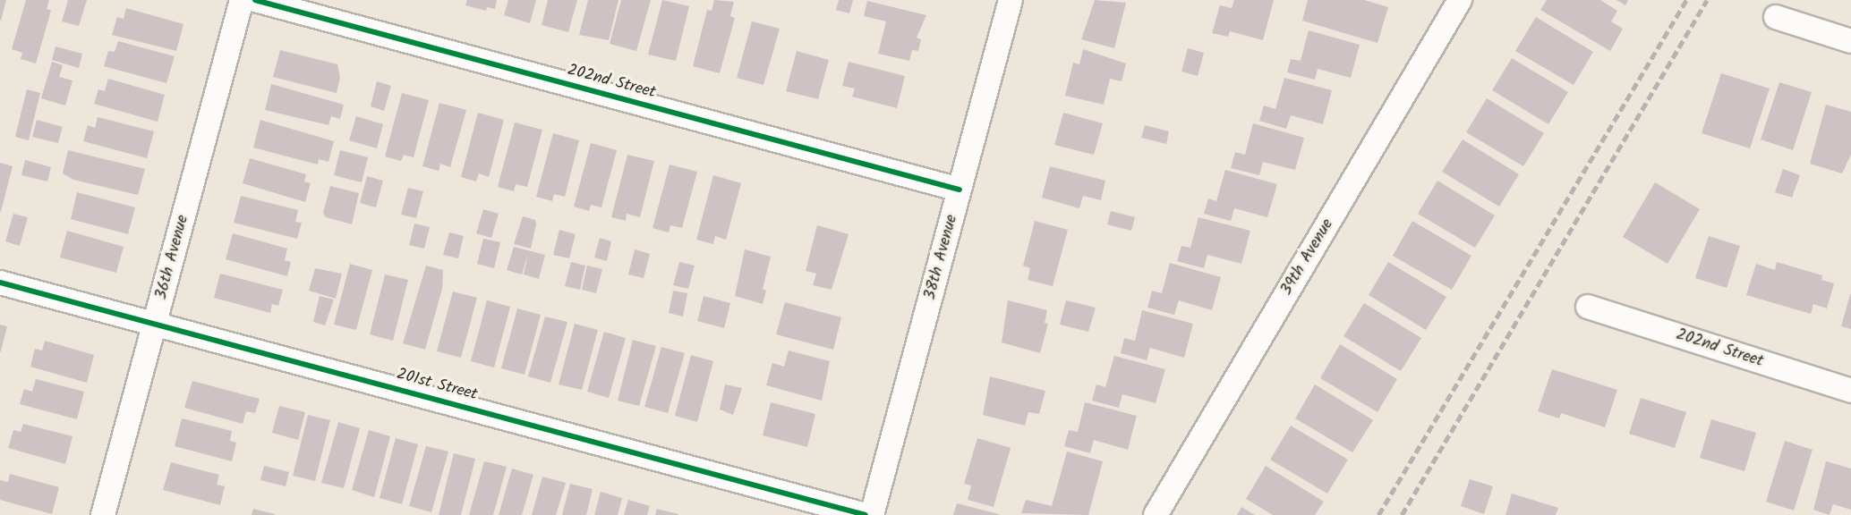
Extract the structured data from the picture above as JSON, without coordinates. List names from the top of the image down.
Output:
{
  "streets": {
    "street": [
      "202nd Street",
      "36th Avenue",
      "38th Avenue",
      "39th Avenue",
      "201st Street"
    ]
  },
  "crossings": [
    ["202nd Street", "38th Avenue"],
    ["36th Avenue", "201st Street"]
  ]
}
